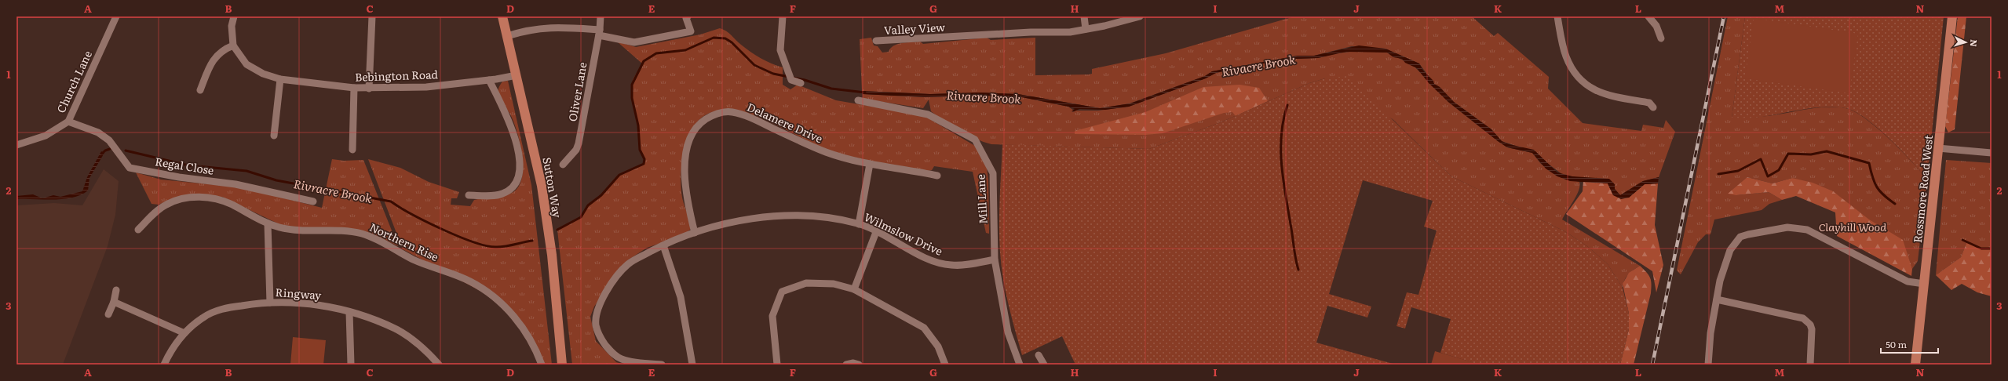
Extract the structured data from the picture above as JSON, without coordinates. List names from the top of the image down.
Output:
{
  "streets": {
    "main road": ["Sutton Way", "Rossmore Road West"],
    "street": [
      "Valley View",
      "Bebington Road",
      "Church Lane",
      "Oliver Lane",
      "Delamere Drive",
      "Regal Close",
      "Mill Lane",
      "Wilmslow Drive",
      "Northern Rise",
      "Ringway"
    ]
  },
  "crossings": [
    ["Bebington Road", "Sutton Way"],
    ["Church Lane", "Regal Close"],
    ["Delamere Drive", "Wilmslow Drive"],
    ["Mill Lane", "Wilmslow Drive"]
  ],
  "water": ["Rivacre Brook", "Rivracre Brook"],
  "parks": ["Clayhill Wood"],
  "scale_bar": "50 m",
  "north": "right",
  "grid": {
    "columns": [
      "A",
      "B",
      "C",
      "D",
      "E",
      "F",
      "G",
      "H",
      "I",
      "J",
      "K",
      "L",
      "M",
      "N"
    ],
    "rows": ["1", "2", "3"]
  }
}
